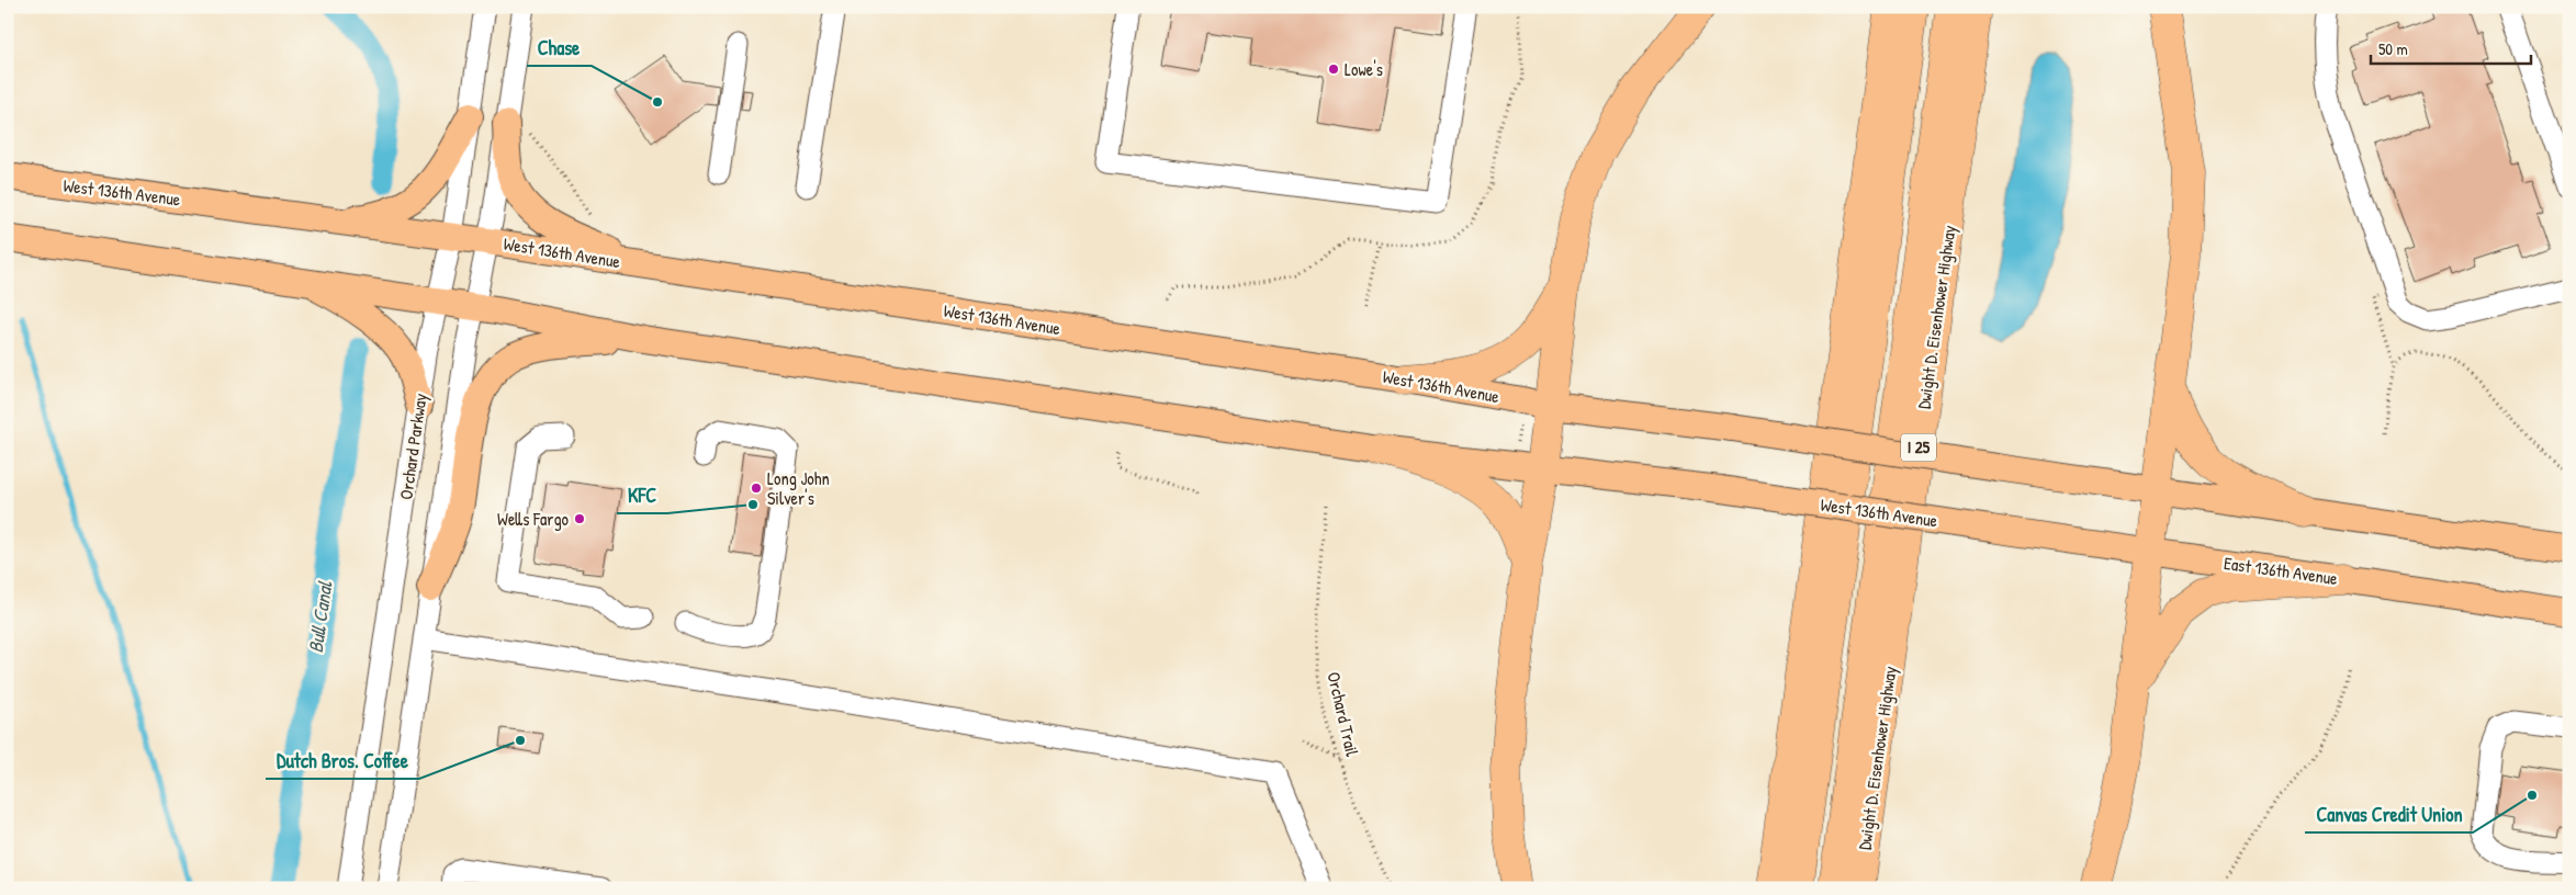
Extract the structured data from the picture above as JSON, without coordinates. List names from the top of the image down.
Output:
{
  "streets": {
    "highway": ["Dwight D. Eisenhower Highway", "I 25"],
    "main road": ["West 136th Avenue", "East 136th Avenue"],
    "street": ["Orchard Parkway"],
    "path": ["Orchard Trail"]
  },
  "crossings": [
    ["West 136th Avenue", "Orchard Parkway"],
    ["West 136th Avenue", "East 136th Avenue"]
  ],
  "water": ["Bull Canal"],
  "places": [
    "Lowe's",
    "Chase",
    "Long John Silver's",
    "KFC",
    "Wells Fargo",
    "Dutch Bros. Coffee",
    "Canvas Credit Union"
  ],
  "scale_bar": "50 m"
}
